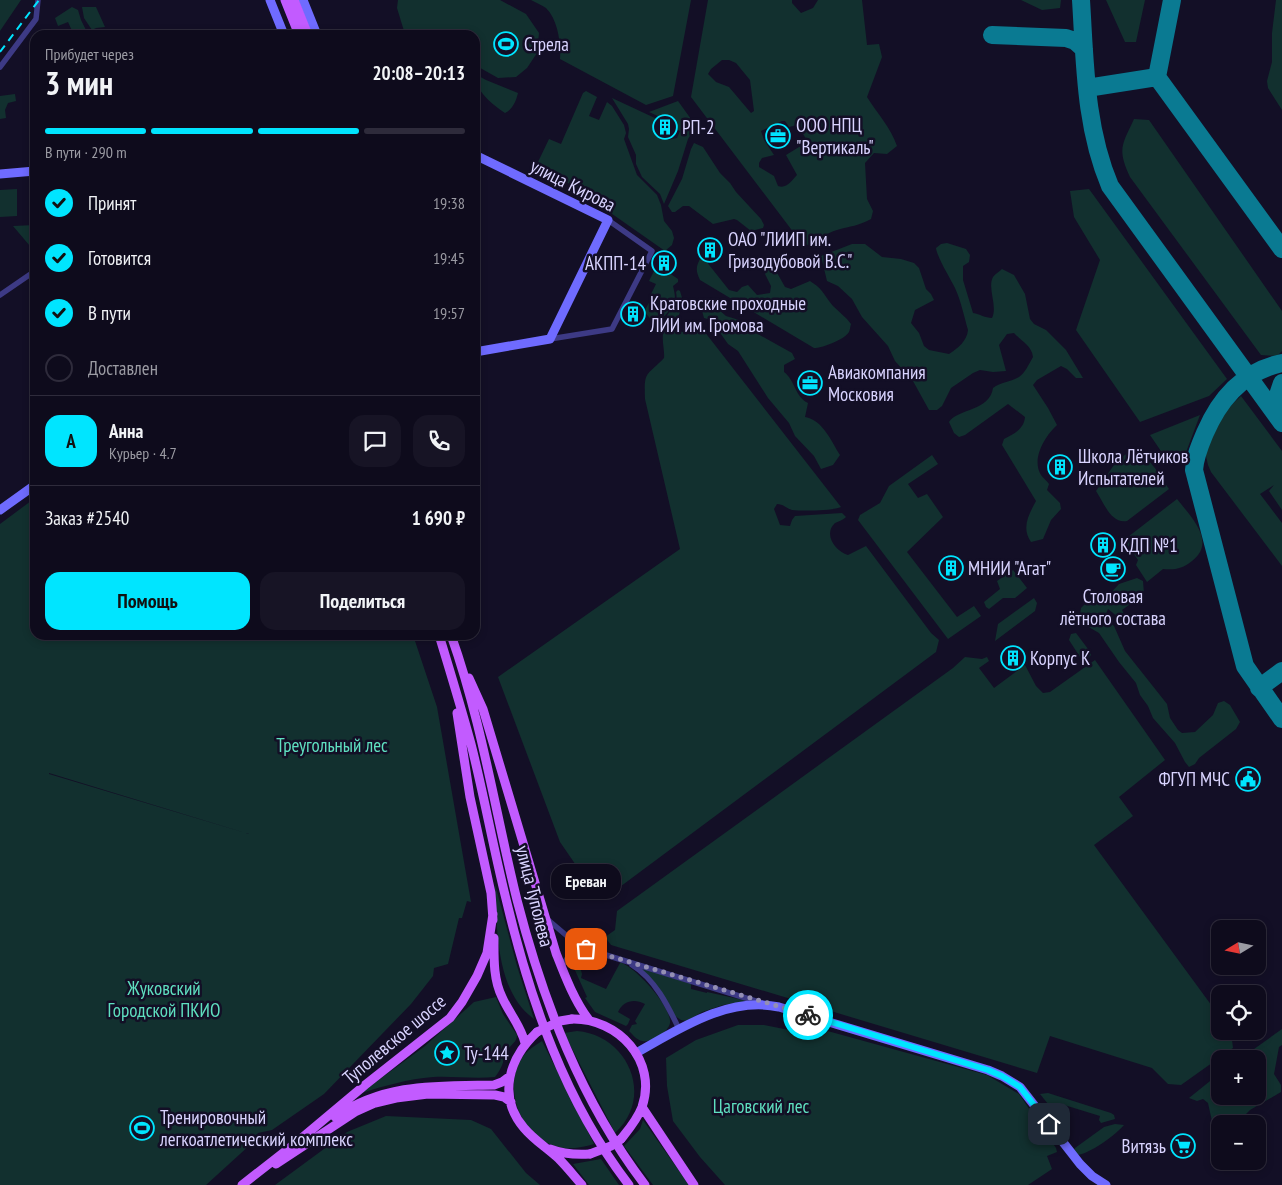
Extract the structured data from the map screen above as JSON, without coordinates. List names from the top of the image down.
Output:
{
  "streets": {
    "main road": ["улица Туполева", "Туполевское шоссе"],
    "street": ["улица Кирова"]
  },
  "crossings": [
    ["улица Туполева", "Туполевское шоссе"]
  ],
  "parks": ["Треугольный лес", "Жуковский Городской ПКИО", "Цаговский лес"],
  "places": {
    "sports": ["Стрела", "Тренировочный легкоатлетический комплекс"],
    "building": [
      "РП-2",
      "ОАО \"ЛИИП им. Гризодубовой В.С.\"",
      "АКПП-14",
      "Кратовские проходные ЛИИ им. Громова",
      "Школа Лётчиков Испытателей",
      "КДП №1",
      "МНИИ \"Агат\"",
      "Корпус К"
    ],
    "office": ["ООО НПЦ \"Вертикаль\"", "Авиакомпания Московия"],
    "cafe": ["Столовая лётного состава"],
    "public building": ["ФГУП МЧС"],
    "other": ["Ереван"],
    "place": ["Ty-144"],
    "supermarket": ["Витязь"]
  },
  "north": "left",
  "page": {
    "heading": ["3 мин", "Прибудет через", "20:08–20:13"],
    "panel": [
      "Анна",
      "Курьер · 4.7",
      "Заказ #2540",
      "1 690 ₽"
    ],
    "bar": "В пути · 290 m",
    "list": [
      ["Принят", "19:38"],
      ["Готовится", "19:45"],
      ["В пути", "19:57"],
      "Доставлен"
    ],
    "round": "А",
    "buttons": ["Помощь", "Поделиться"],
    "bubble": "Ереван",
    "map_buttons": ["+", "−"]
  }
}
